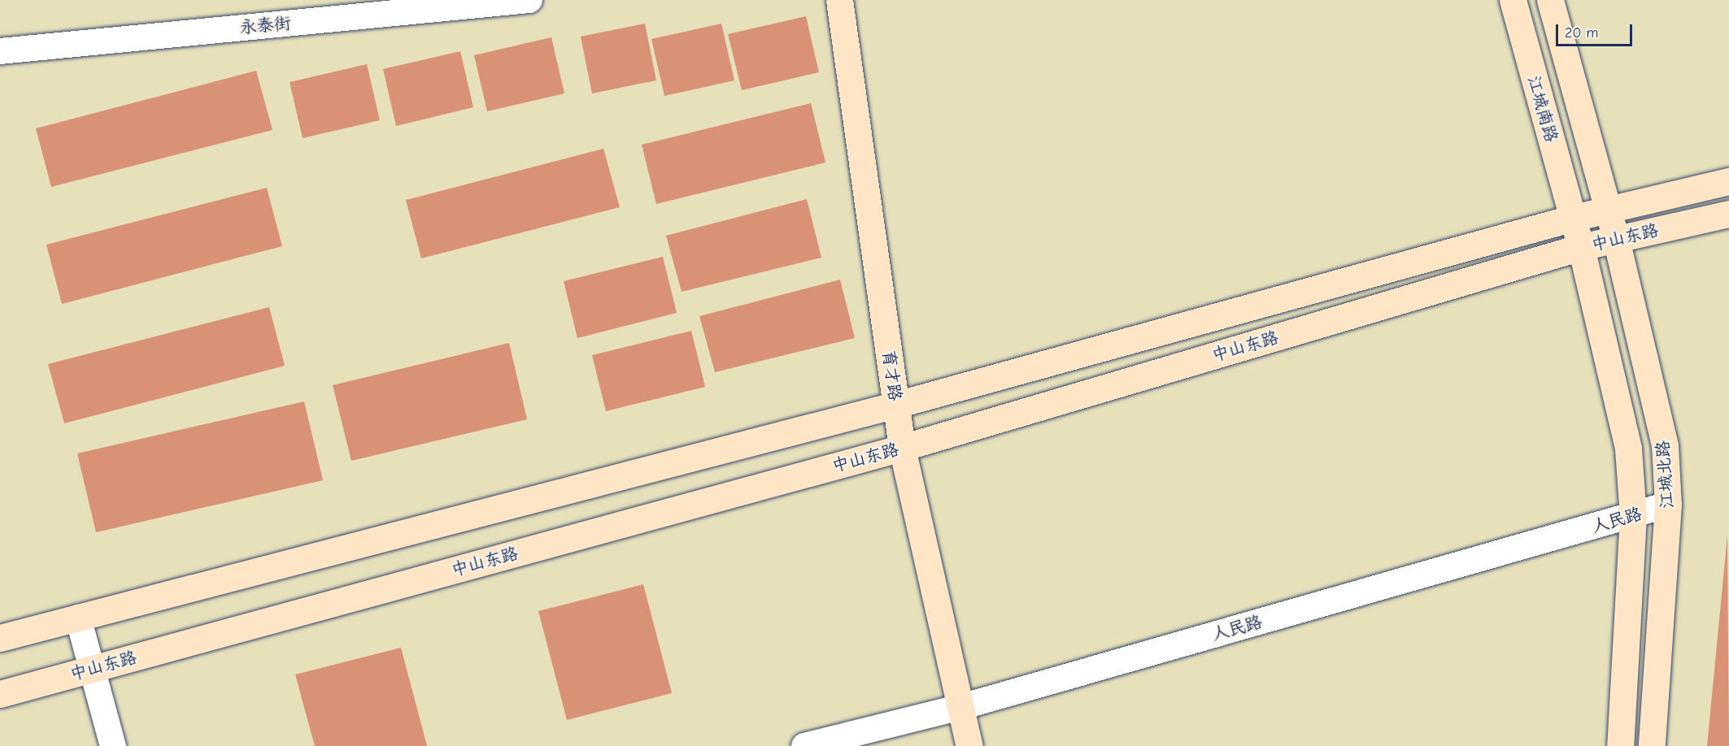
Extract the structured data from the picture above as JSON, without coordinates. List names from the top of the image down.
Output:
{
  "streets": {
    "main road": [
      "江城南路",
      "中山东路",
      "育才路",
      "江城北路"
    ],
    "street": ["永泰街", "人民路"]
  },
  "crossings": [
    ["江城南路", "中山东路"],
    ["江城南路", "江城北路"],
    ["中山东路", "育才路"],
    ["中山东路", "江城北路"],
    ["育才路", "人民路"],
    ["江城北路", "人民路"]
  ],
  "scale_bar": "20 m"
}
